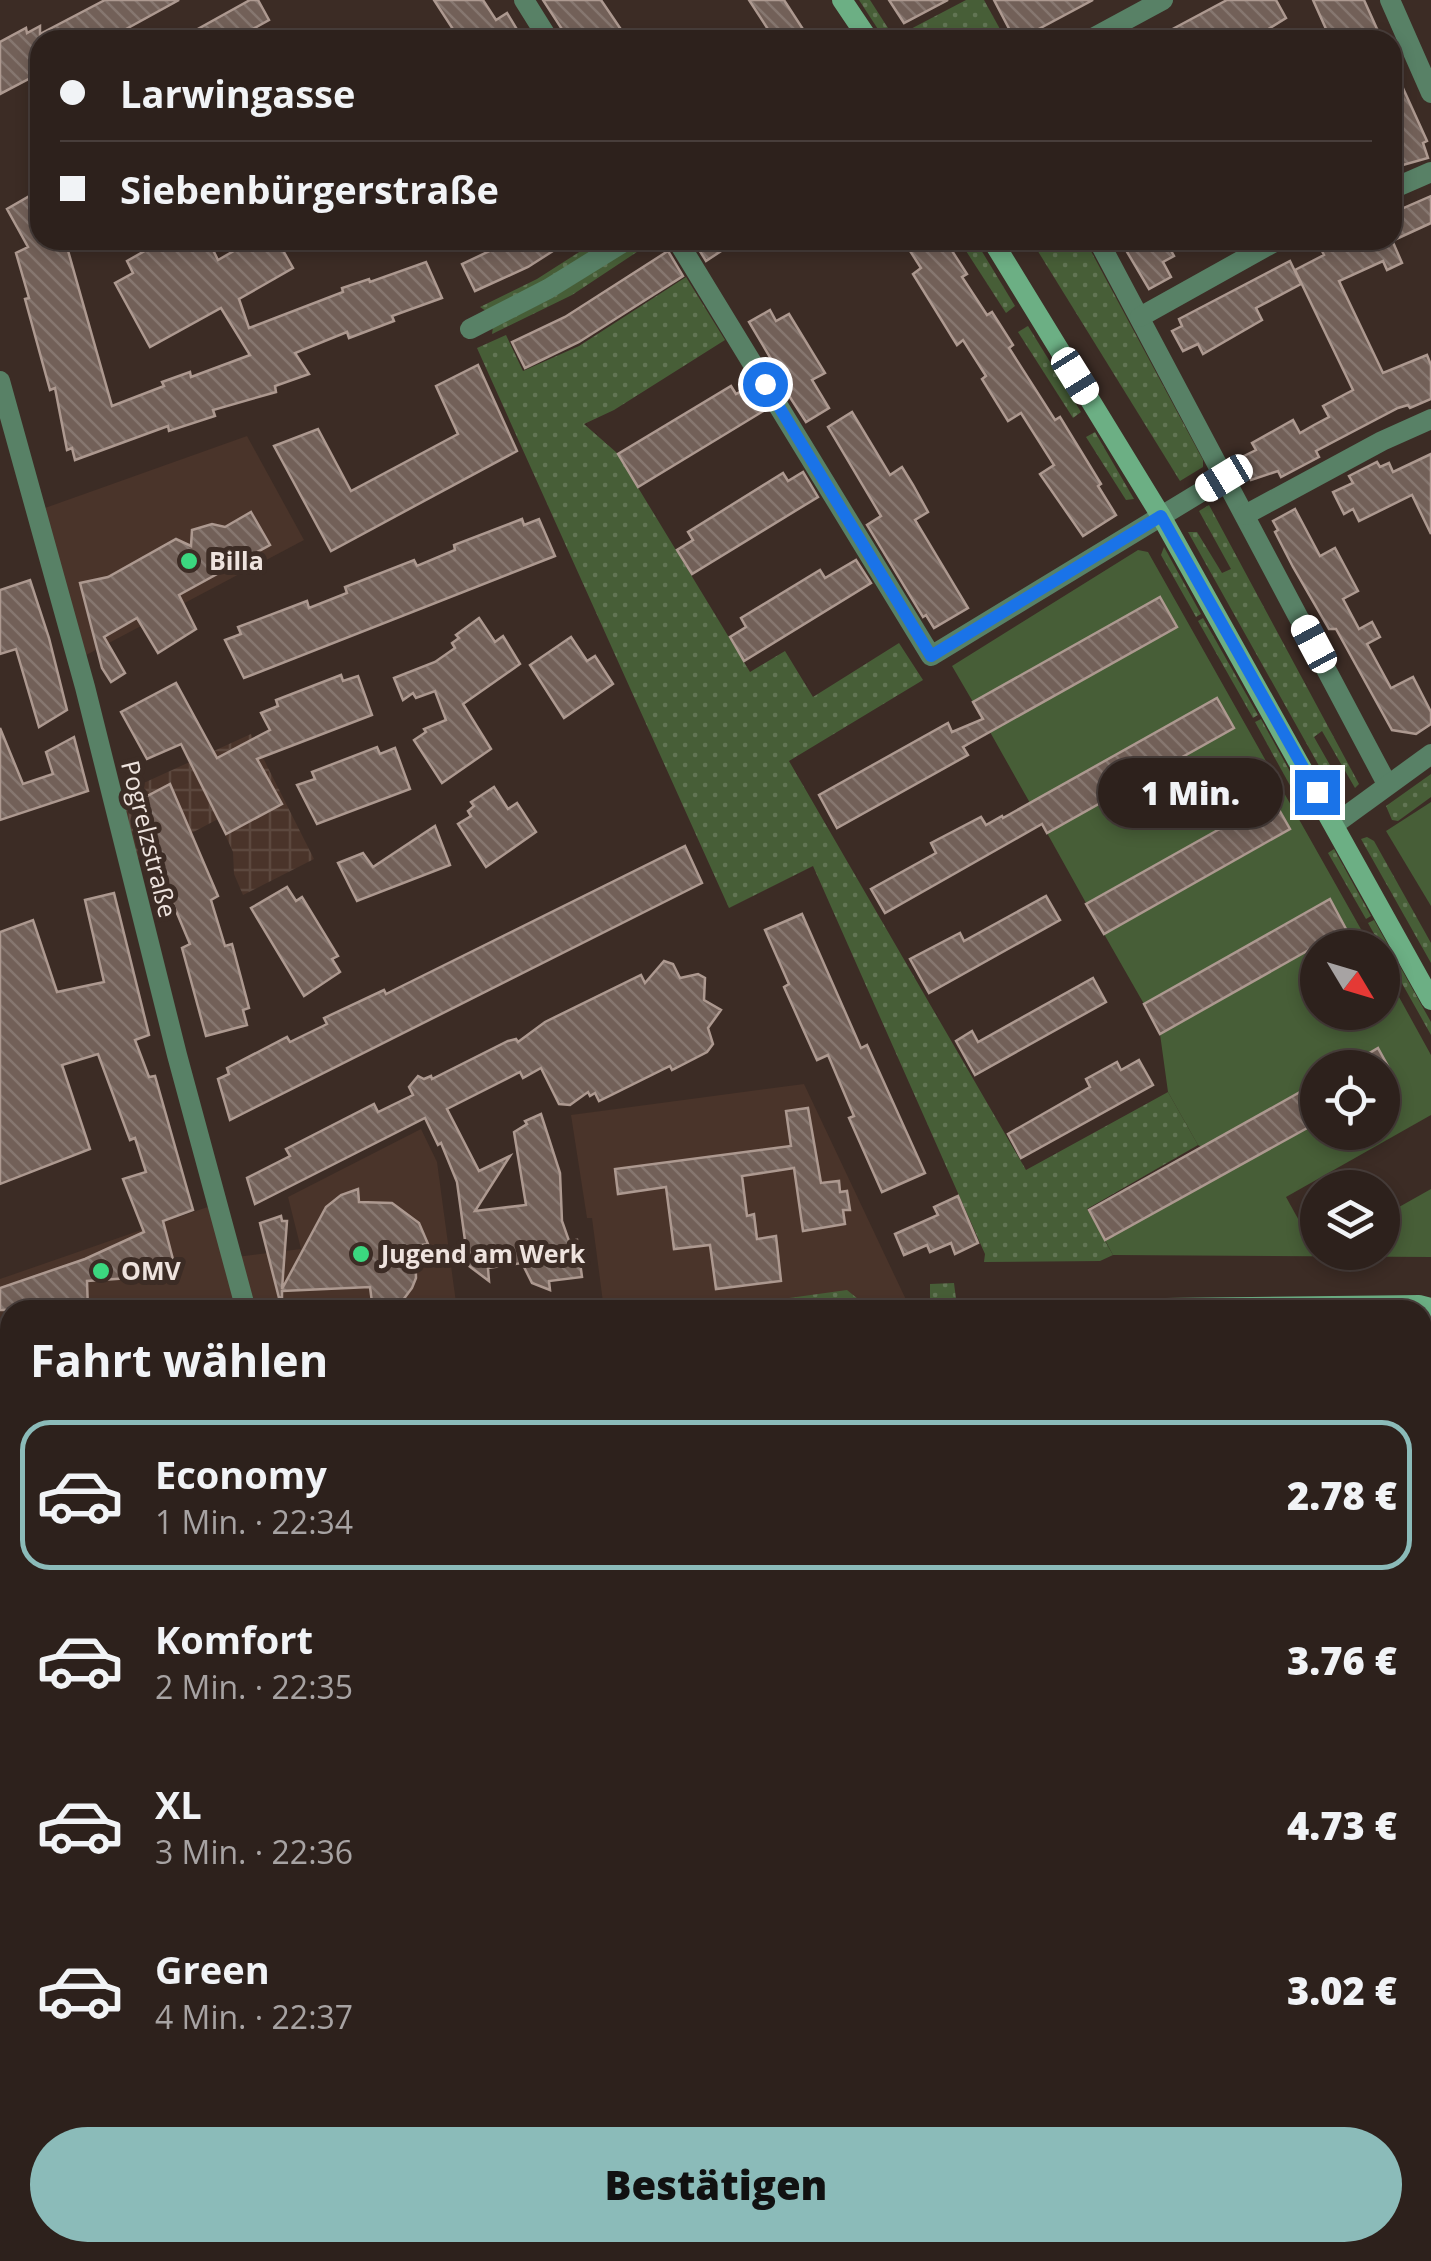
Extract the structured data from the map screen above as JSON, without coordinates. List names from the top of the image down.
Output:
{
  "streets": {
    "street": ["Pogrelzstraße"]
  },
  "places": ["Billa", "Jugend am Werk", "OMV"],
  "north": "bottom right",
  "page": {
    "banner": ["Larwingasse", "Siebenbürgerstraße"],
    "bubble": "1 Min.",
    "heading": "Fahrt wählen",
    "list": [
      {
        "name": "Economy",
        "note": "1 Min. · 22:34",
        "value": "2.78 €"
      },
      {
        "name": "Komfort",
        "note": "2 Min. · 22:35",
        "value": "3.76 €"
      },
      {
        "name": "XL",
        "note": "3 Min. · 22:36",
        "value": "4.73 €"
      },
      {
        "name": "Green",
        "note": "4 Min. · 22:37",
        "value": "3.02 €"
      }
    ],
    "buttons": "Bestätigen"
  }
}
